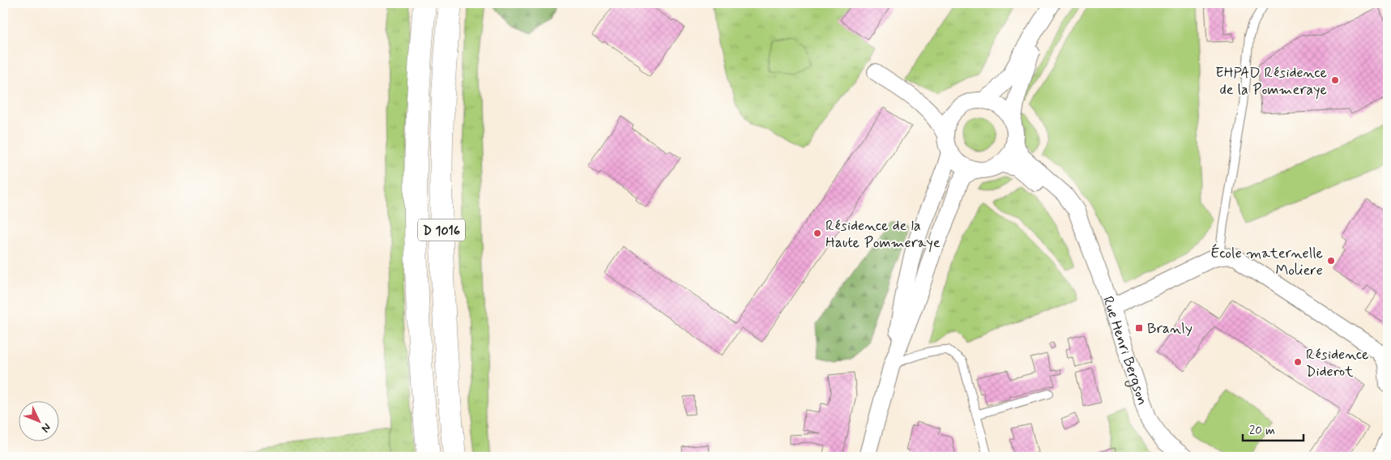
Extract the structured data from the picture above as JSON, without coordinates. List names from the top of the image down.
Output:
{
  "streets": {
    "highway": ["D 1016"],
    "street": ["Rue Henri Bergson"]
  },
  "places": {
    "other": [
      "EHPAD Résidence de la Pommeraye",
      "Résidence de la Haute Pommeraye",
      "École maternelle Moliere",
      "Résidence Diderot"
    ],
    "transit": ["Branly"]
  },
  "scale_bar": "20 m",
  "north": "bottom right"
}
